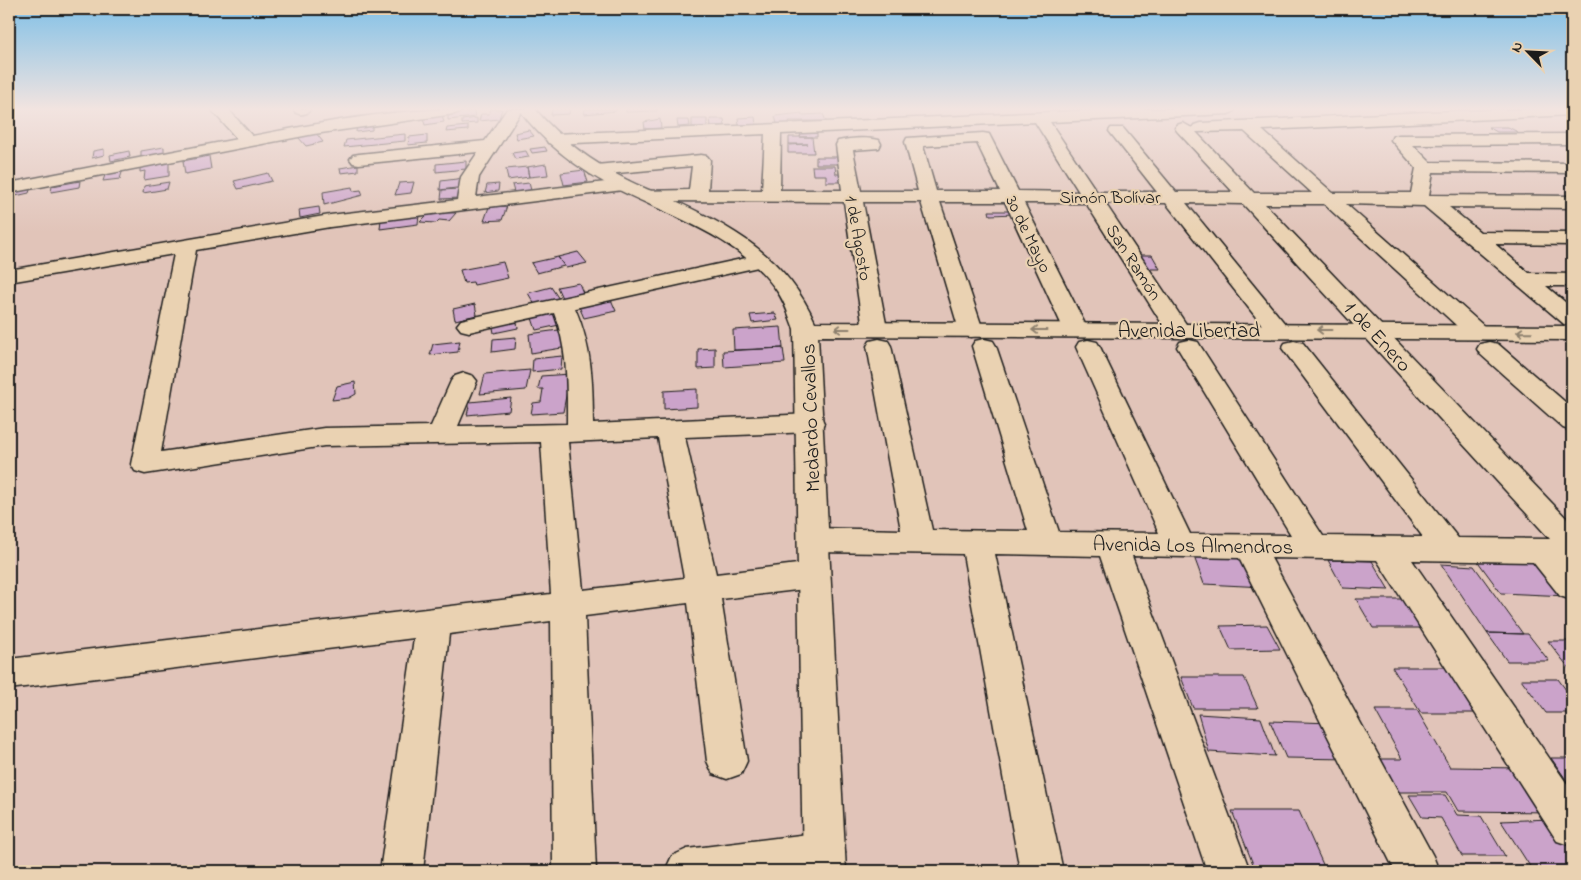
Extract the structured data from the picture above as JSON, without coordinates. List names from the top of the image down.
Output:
{
  "streets": {
    "street": [
      "Simón Bolívar",
      "30 de Mayo",
      "1 de Agosto",
      "San Ramón",
      "Avenida Libertad",
      "1 de Enero",
      "Medardo Cevallos",
      "Avenida Los Almendros"
    ]
  },
  "crossings": [
    ["Simón Bolívar", "30 de Mayo"],
    ["Simón Bolívar", "1 de Agosto"],
    ["Simón Bolívar", "San Ramón"],
    ["Simón Bolívar", "1 de Enero"],
    ["Simón Bolívar", "Medardo Cevallos"],
    ["30 de Mayo", "Avenida Libertad"],
    ["30 de Mayo", "Avenida Los Almendros"],
    ["1 de Agosto", "Avenida Libertad"],
    ["1 de Agosto", "Avenida Los Almendros"],
    ["San Ramón", "Avenida Libertad"],
    ["San Ramón", "Avenida Los Almendros"],
    ["Avenida Libertad", "1 de Enero"],
    ["Avenida Libertad", "Medardo Cevallos"],
    ["Medardo Cevallos", "Avenida Los Almendros"]
  ],
  "north": "top left"
}
